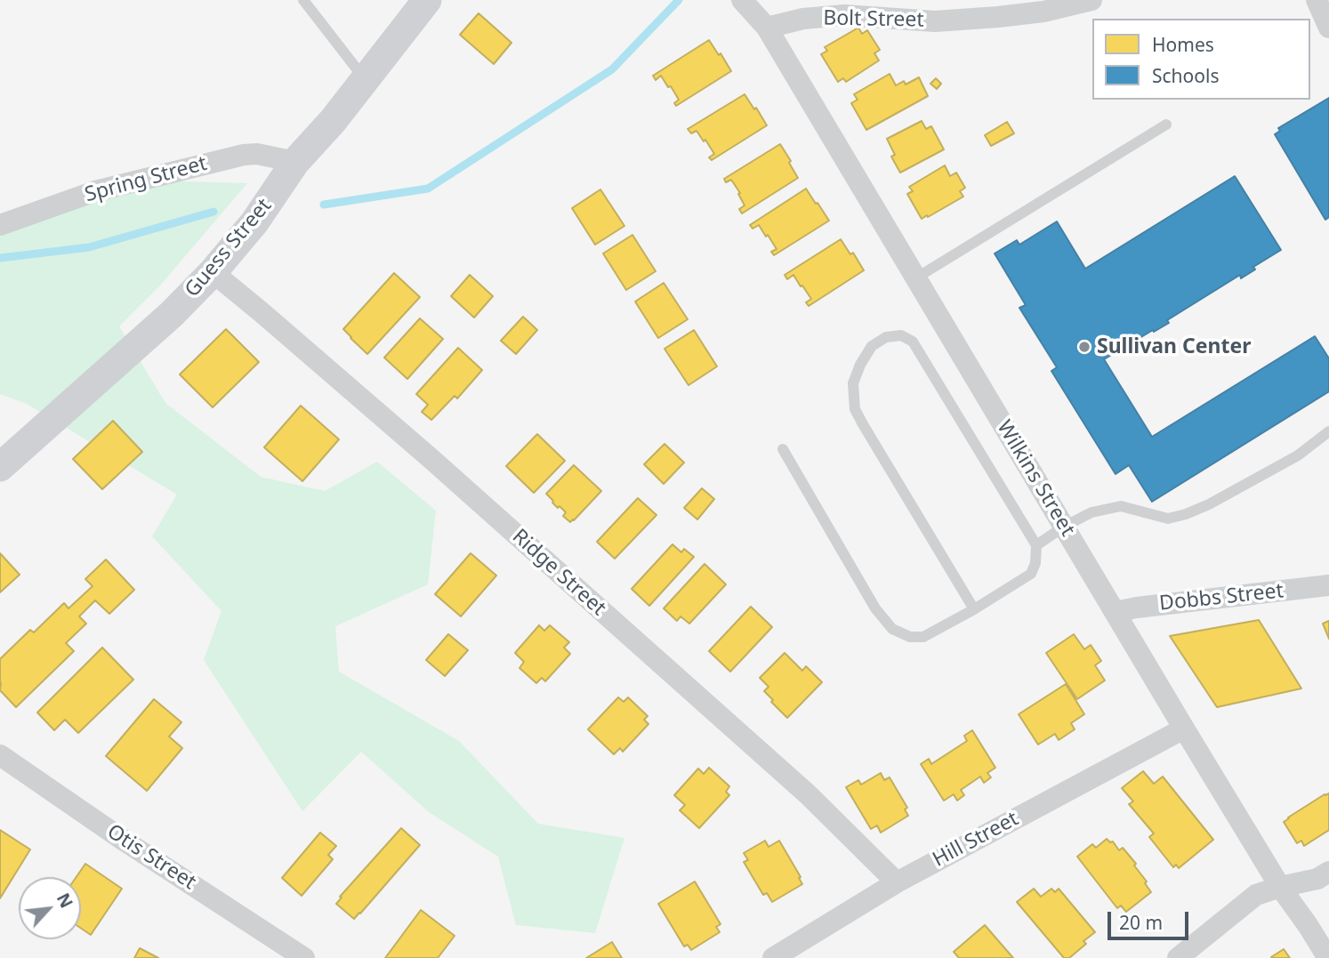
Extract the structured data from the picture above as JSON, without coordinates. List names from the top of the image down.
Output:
{
  "streets": {
    "street": [
      "Bolt Street",
      "Spring Street",
      "Guess Street",
      "Wilkins Street",
      "Ridge Street",
      "Dobbs Street",
      "Hill Street",
      "Otis Street"
    ]
  },
  "crossings": [
    ["Bolt Street", "Wilkins Street"],
    ["Spring Street", "Guess Street"],
    ["Guess Street", "Ridge Street"],
    ["Wilkins Street", "Dobbs Street"],
    ["Wilkins Street", "Hill Street"],
    ["Ridge Street", "Hill Street"]
  ],
  "places": ["Sullivan Center"],
  "legend": ["Homes", "Schools"],
  "scale_bar": "20 m",
  "north": "top right"
}
